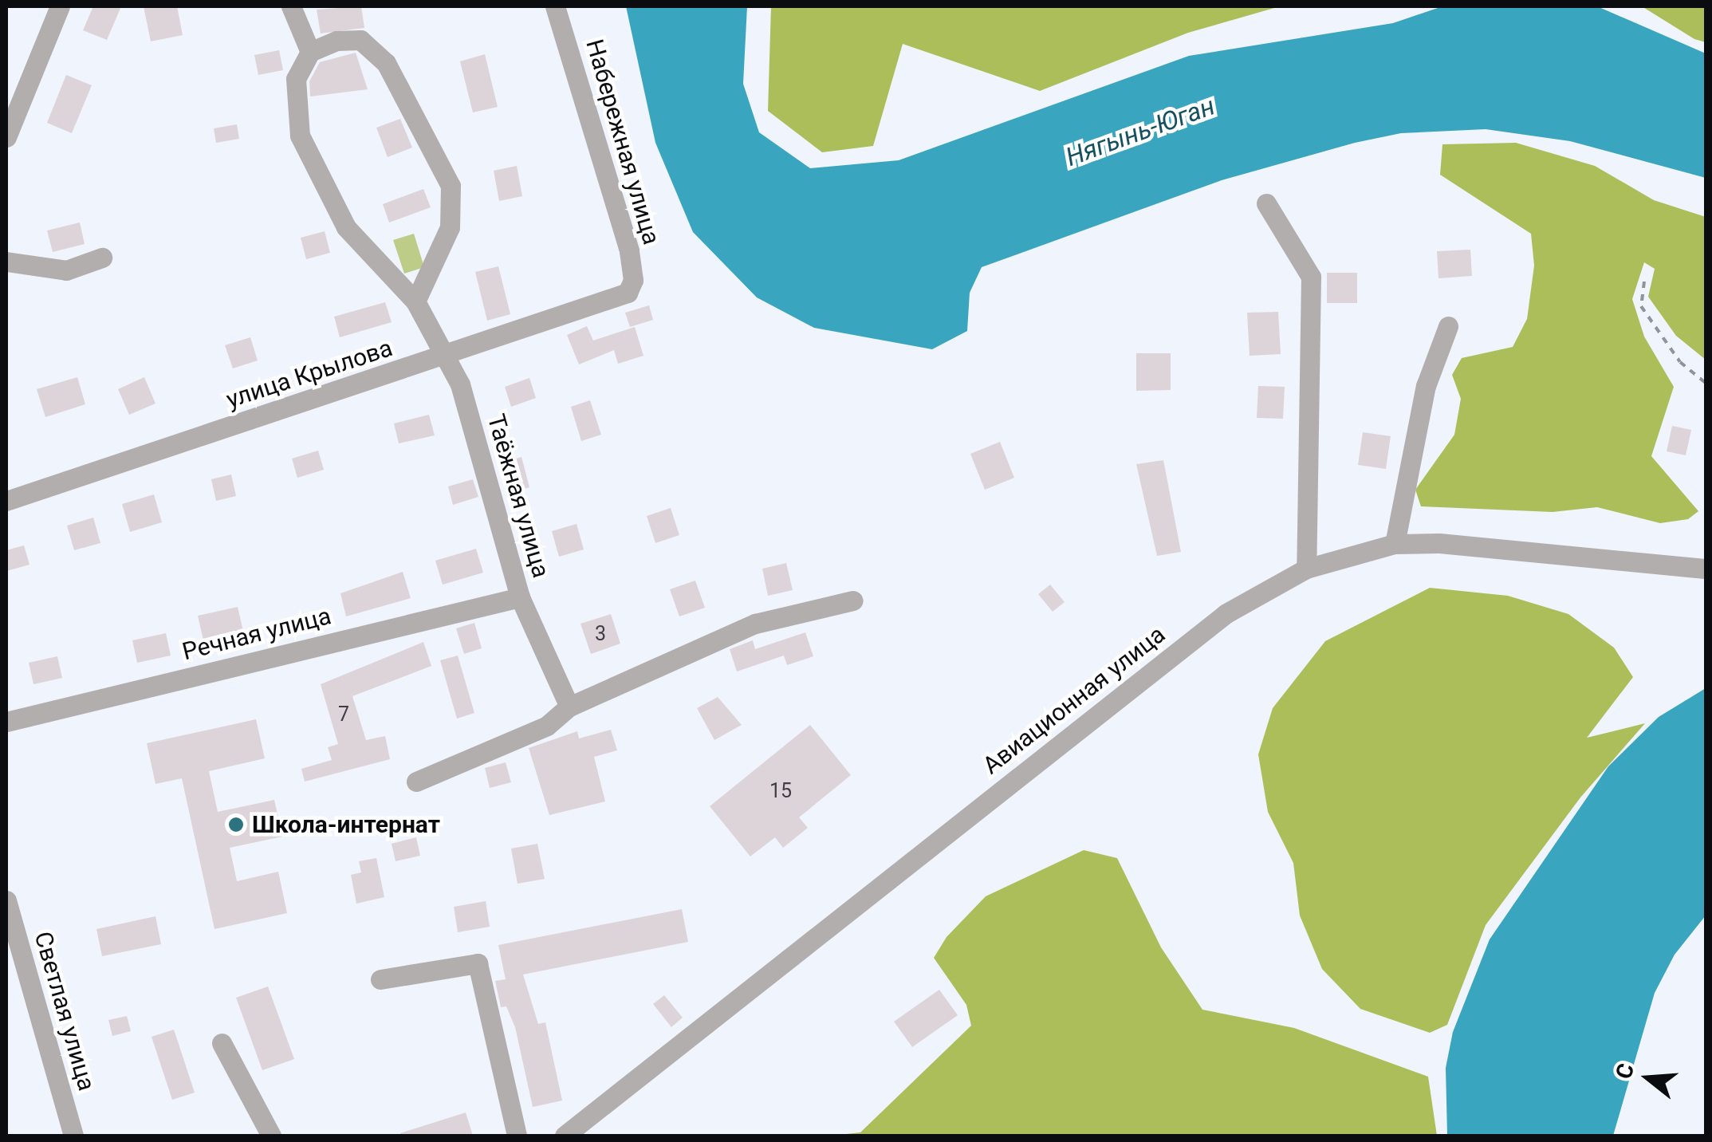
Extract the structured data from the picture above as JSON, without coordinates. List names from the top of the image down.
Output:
{
  "streets": {
    "street": [
      "Набережная улица",
      "улица Крылова",
      "Таёжная улица",
      "Речная улица",
      "Авиационная улица",
      "Светлая улица"
    ]
  },
  "crossings": [
    ["Набережная улица", "улица Крылова"],
    ["улица Крылова", "Таёжная улица"],
    ["Таёжная улица", "Речная улица"]
  ],
  "water": ["Нягынь-Юган"],
  "places": ["Школа-интернат"],
  "house_numbers": ["3", "7", "15"],
  "north": "left"
}
